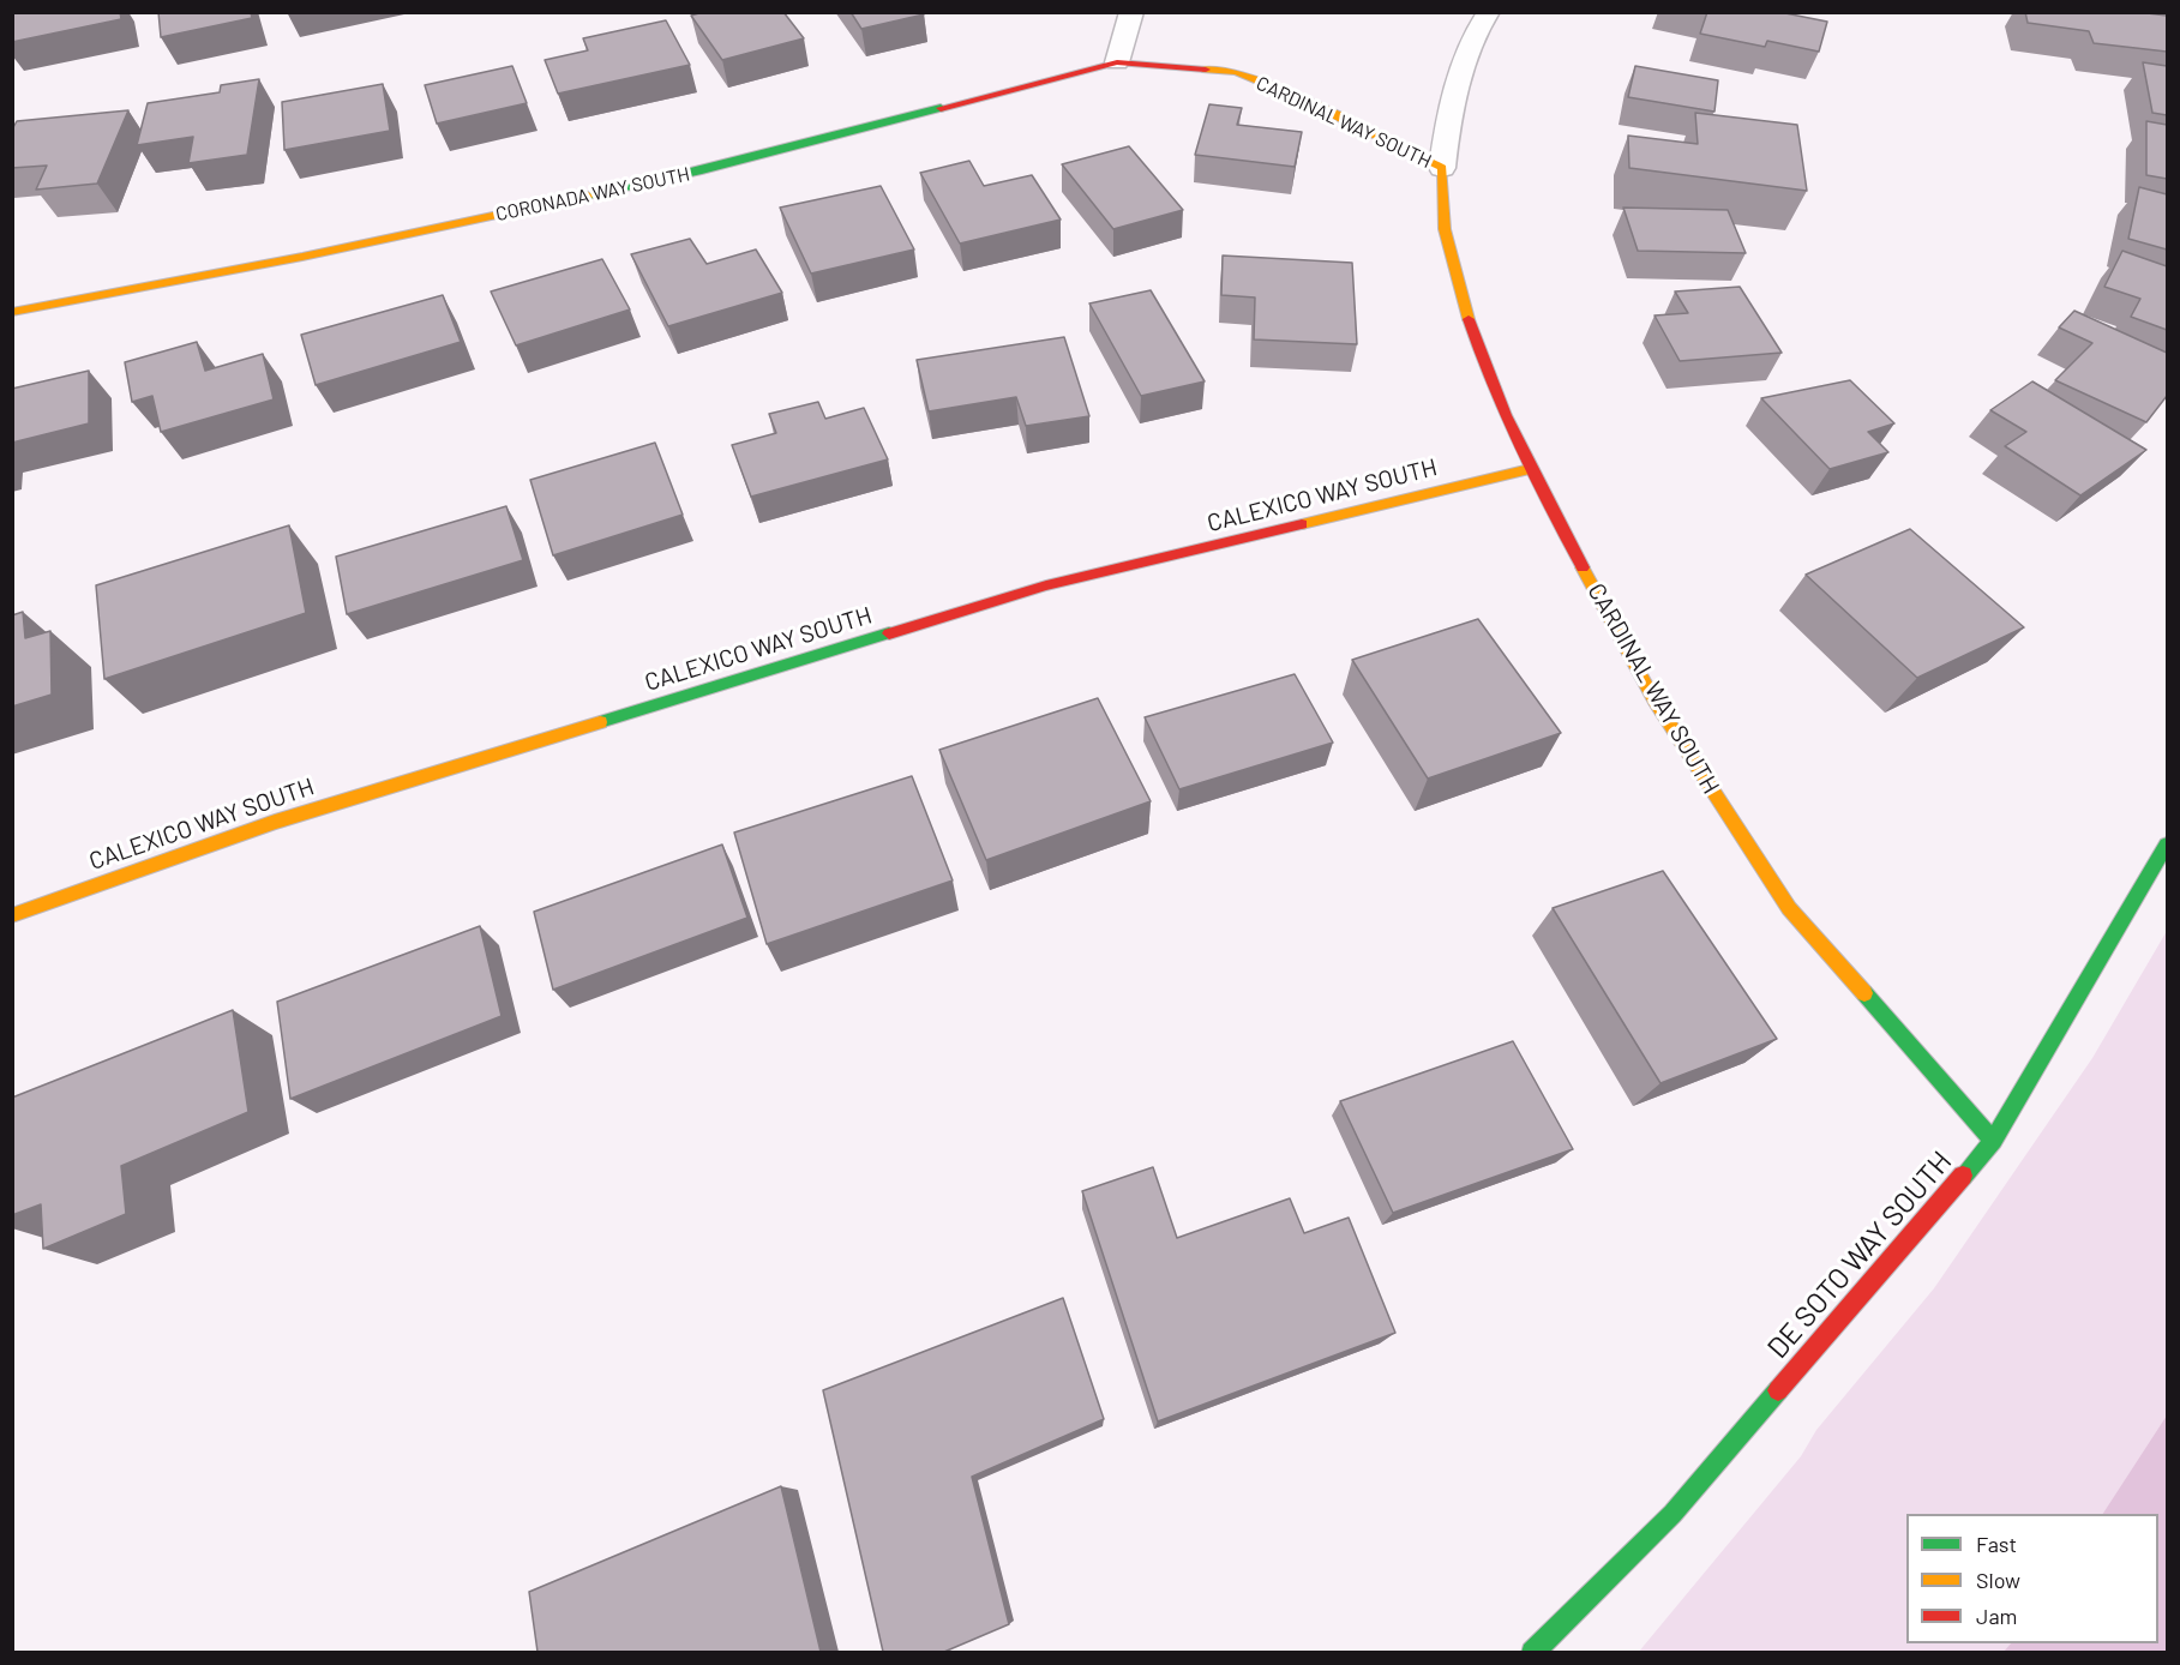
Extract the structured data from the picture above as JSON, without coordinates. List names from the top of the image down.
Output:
{
  "streets": {
    "street": [
      "CARDINAL WAY SOUTH",
      "CORONADA WAY SOUTH",
      "CALEXICO WAY SOUTH",
      "DE SOTO WAY SOUTH"
    ]
  },
  "crossings": [
    ["CARDINAL WAY SOUTH", "CORONADA WAY SOUTH"],
    ["CARDINAL WAY SOUTH", "CALEXICO WAY SOUTH"],
    ["CARDINAL WAY SOUTH", "DE SOTO WAY SOUTH"]
  ],
  "legend": ["Fast", "Slow", "Jam"]
}
